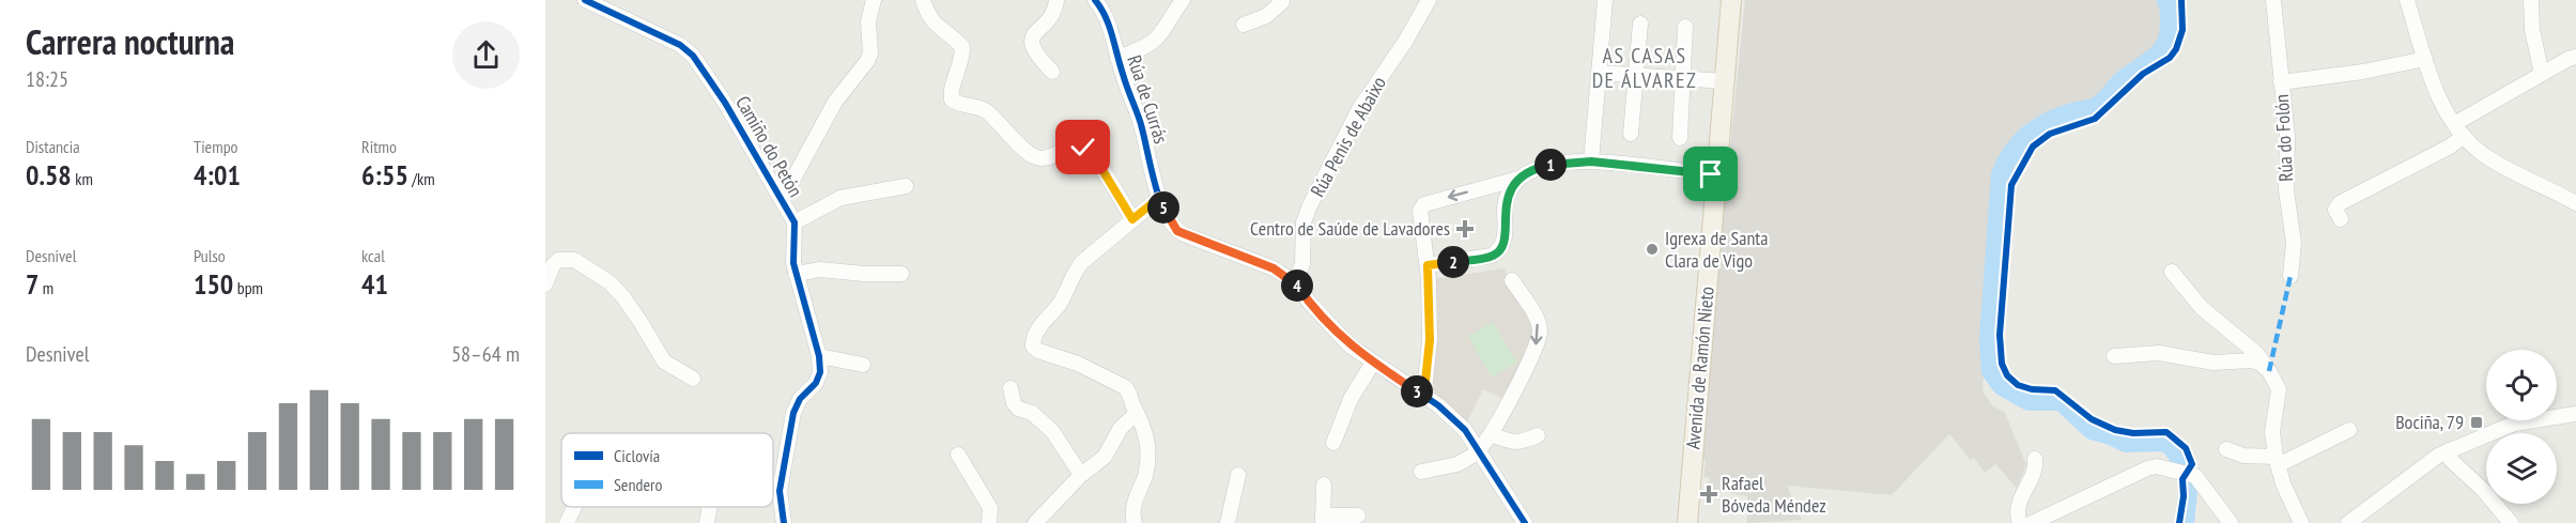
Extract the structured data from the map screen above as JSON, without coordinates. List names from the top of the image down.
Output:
{
  "streets": {
    "main road": ["Avenida de Ramón Nieto"],
    "street": [
      "Rúa de Currás",
      "Rúa Penis de Abaixo",
      "Rúa do Folón",
      "Camiño do Petón"
    ]
  },
  "crossings": [
    ["Rúa de Currás", "Rúa Penis de Abaixo"]
  ],
  "districts": ["AS CASAS DE ÁLVAREZ"],
  "places": {
    "health": ["Centro de Saúde de Lavadores", "Rafael Bóveda Méndez"],
    "other": ["Igrexa de Santa Clara de Vigo"],
    "transit": ["Bociña, 79"]
  },
  "legend": ["Ciclovía", "Sendero"],
  "page": {
    "heading": ["Carrera nocturna", "18:25"],
    "stats": [
      ["Distancia", "0.58 km"],
      ["Tiempo", "4:01"],
      ["Ritmo", "6:55 /km"],
      ["Desnivel", "7 m"],
      ["Pulso", "150 bpm"],
      ["kcal", "41"]
    ],
    "pins": [
      "1",
      "5",
      "2",
      "4",
      "3"
    ],
    "chart": ["Desnivel", "58–64 m"]
  }
}
